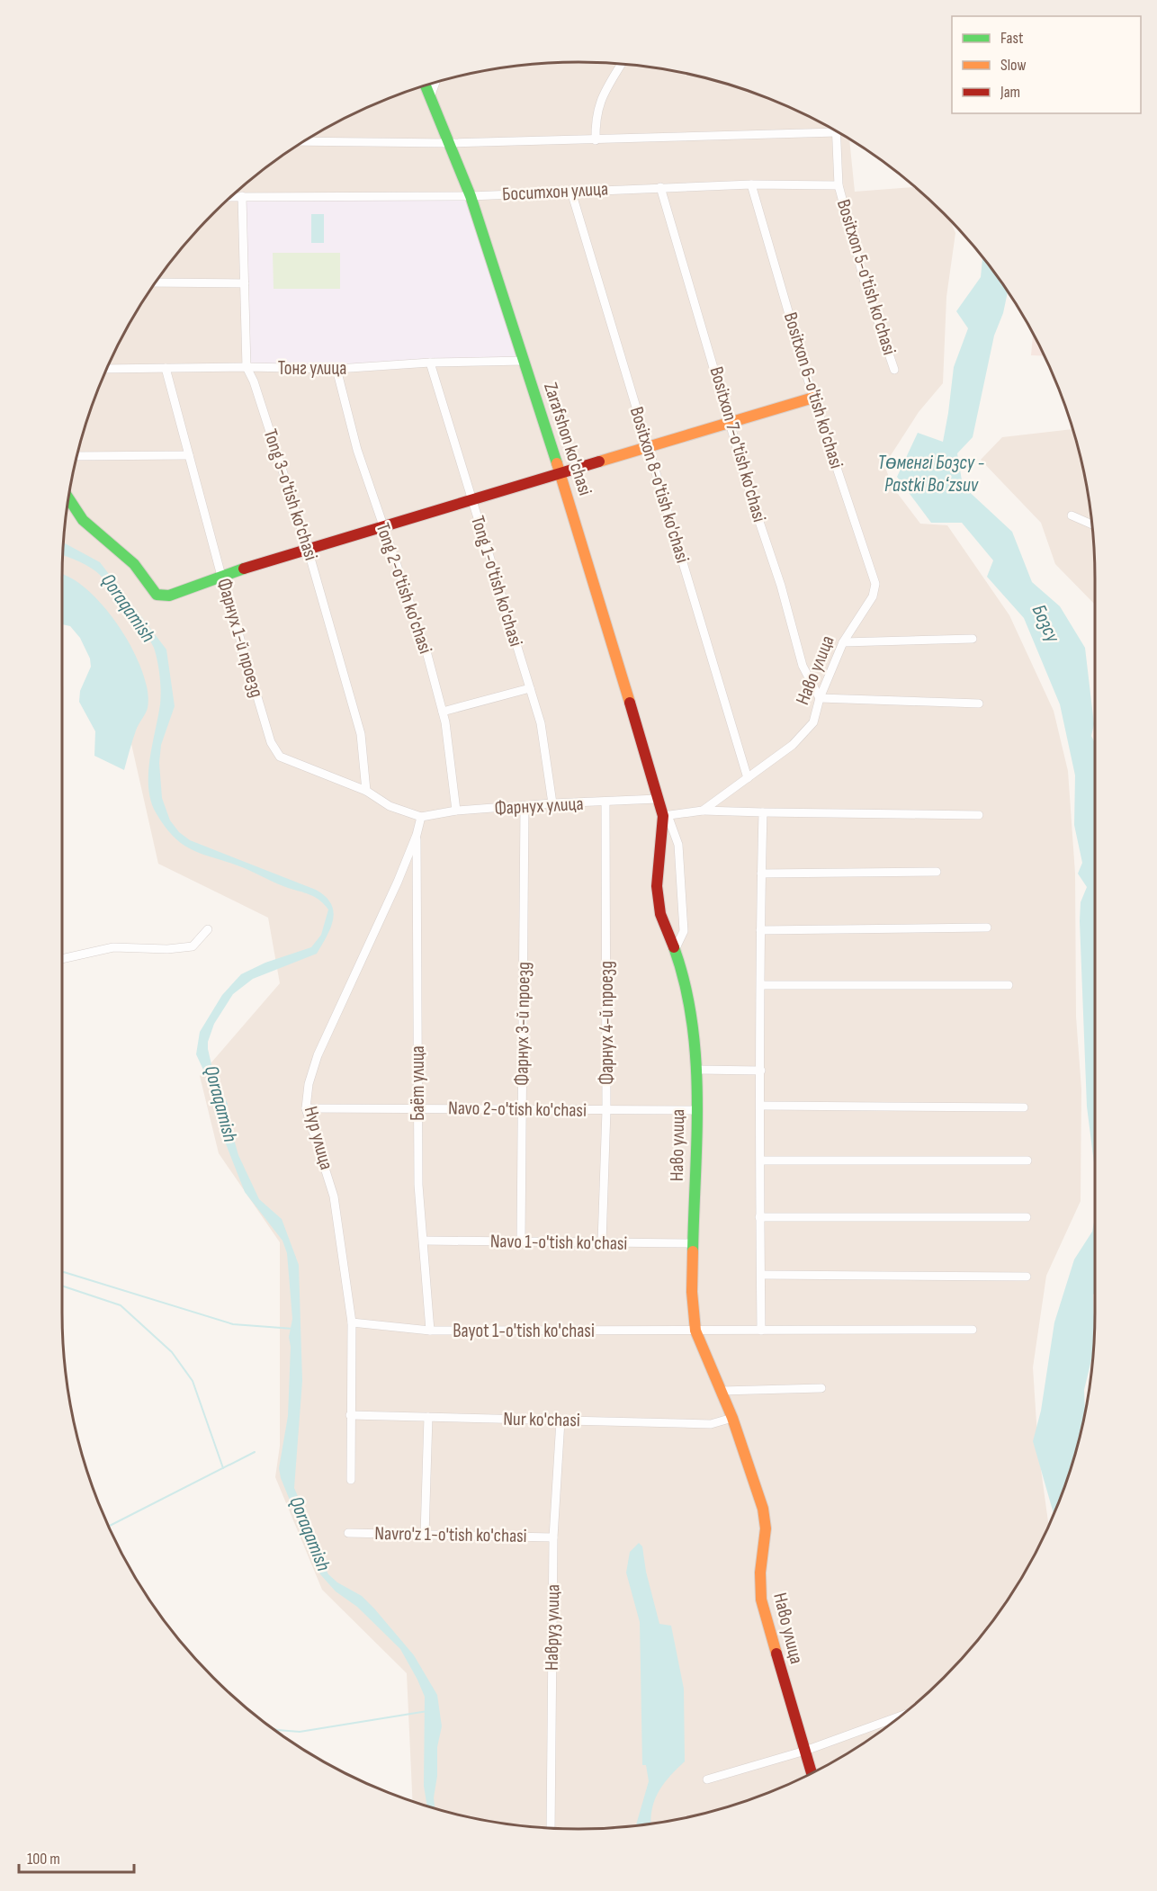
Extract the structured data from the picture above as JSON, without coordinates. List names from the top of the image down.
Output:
{
  "streets": {
    "street": [
      "Боситхон улица",
      "Bositxon 5-o'tish ko'chasi",
      "Тонг улица",
      "Bositxon 6-o'tish ko'chasi",
      "Zarafshon ko'chasi",
      "Bositxon 7-o'tish ko'chasi",
      "Bositxon 8-o'tish ko'chasi",
      "Tong 3-o'tish ko'chasi",
      "Tong 1-o'tish ko'chasi",
      "Tong 2-o'tish ko'chasi",
      "Фарнух 1-й проезд",
      "Наво улица",
      "Фарнух улица",
      "Фарнух 4-й проезд",
      "Фарнух 3-й проезд",
      "Баёт улица",
      "Navo 2-o'tish ko'chasi",
      "Нур улица",
      "Navo 1-o'tish ko'chasi",
      "Bayot 1-o'tish ko'chasi",
      "Nur ko'chasi",
      "Navro'z 1-o'tish ko'chasi",
      "Навруз улица"
    ]
  },
  "crossings": [
    ["Боситхон улица", "Bositxon 5-o'tish ko'chasi"],
    ["Боситхон улица", "Bositxon 6-o'tish ko'chasi"],
    ["Боситхон улица", "Zarafshon ko'chasi"],
    ["Боситхон улица", "Bositxon 7-o'tish ko'chasi"],
    ["Боситхон улица", "Bositxon 8-o'tish ko'chasi"],
    ["Боситхон улица", "Tong 3-o'tish ko'chasi"],
    ["Тонг улица", "Zarafshon ko'chasi"],
    ["Тонг улица", "Tong 3-o'tish ko'chasi"],
    ["Тонг улица", "Tong 1-o'tish ko'chasi"],
    ["Тонг улица", "Tong 2-o'tish ko'chasi"],
    ["Тонг улица", "Фарнух 1-й проезд"],
    ["Bositxon 6-o'tish ko'chasi", "Наво улица"],
    ["Zarafshon ko'chasi", "Наво улица"],
    ["Zarafshon ko'chasi", "Фарнух улица"],
    ["Bositxon 7-o'tish ko'chasi", "Наво улица"],
    ["Bositxon 8-o'tish ko'chasi", "Наво улица"],
    ["Tong 3-o'tish ko'chasi", "Фарнух 1-й проезд"],
    ["Tong 1-o'tish ko'chasi", "Фарнух улица"],
    ["Tong 2-o'tish ko'chasi", "Фарнух улица"],
    ["Фарнух 1-й проезд", "Фарнух улица"],
    ["Фарнух 1-й проезд", "Нур улица"],
    ["Наво улица", "Navo 2-o'tish ko'chasi"],
    ["Наво улица", "Navo 1-o'tish ko'chasi"],
    ["Наво улица", "Bayot 1-o'tish ko'chasi"],
    ["Наво улица", "Nur ko'chasi"],
    ["Фарнух улица", "Фарнух 4-й проезд"],
    ["Фарнух улица", "Фарнух 3-й проезд"],
    ["Фарнух улица", "Нур улица"],
    ["Фарнух 4-й проезд", "Navo 2-o'tish ko'chasi"],
    ["Фарнух 4-й проезд", "Navo 1-o'tish ko'chasi"],
    ["Фарнух 3-й проезд", "Navo 2-o'tish ko'chasi"],
    ["Фарнух 3-й проезд", "Navo 1-o'tish ko'chasi"],
    ["Баёт улица", "Navo 2-o'tish ko'chasi"],
    ["Баёт улица", "Нур улица"],
    ["Баёт улица", "Navo 1-o'tish ko'chasi"],
    ["Баёт улица", "Bayot 1-o'tish ko'chasi"],
    ["Navo 2-o'tish ko'chasi", "Нур улица"],
    ["Нур улица", "Bayot 1-o'tish ko'chasi"],
    ["Нур улица", "Nur ko'chasi"],
    ["Nur ko'chasi", "Навруз улица"],
    ["Navro'z 1-o'tish ko'chasi", "Навруз улица"]
  ],
  "water": ["Төменгі Бозсу - Pastki Boʻzsuv", "Qoraqamish", "Бозсу"],
  "legend": ["Fast", "Slow", "Jam"],
  "scale_bar": "100 m"
}
